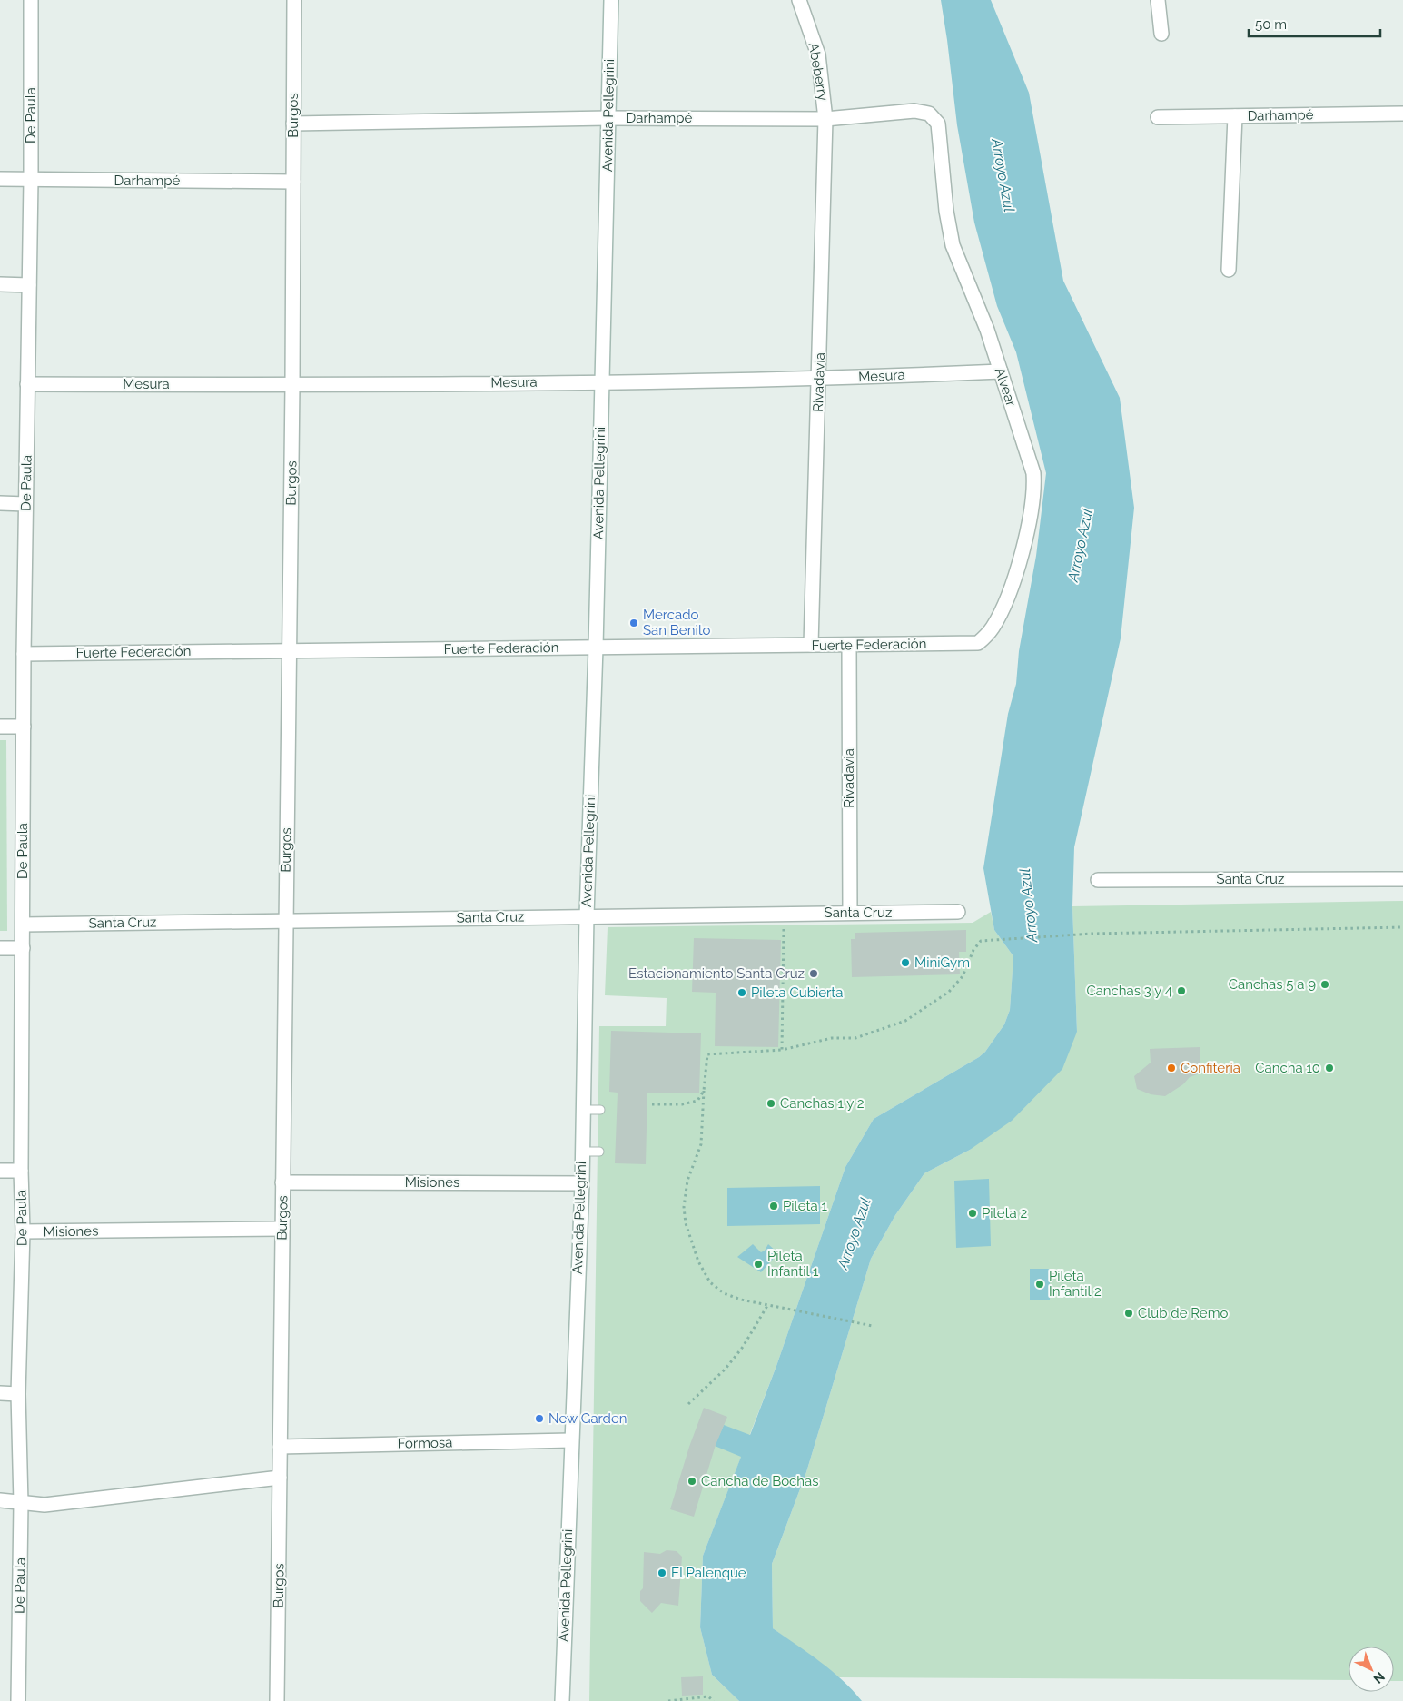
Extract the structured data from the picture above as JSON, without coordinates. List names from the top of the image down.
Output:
{
  "streets": {
    "street": [
      "Abeberry",
      "De Paula",
      "Burgos",
      "Avenida Pellegrini",
      "Darhampé",
      "Mesura",
      "Rivadavia",
      "Alvear",
      "Fuerte Federación",
      "Santa Cruz",
      "Misiones",
      "Formosa"
    ]
  },
  "crossings": [
    ["Abeberry", "Darhampé"],
    ["Abeberry", "Rivadavia"],
    ["De Paula", "Darhampé"],
    ["De Paula", "Mesura"],
    ["De Paula", "Fuerte Federación"],
    ["De Paula", "Santa Cruz"],
    ["De Paula", "Misiones"],
    ["Burgos", "Darhampé"],
    ["Burgos", "Mesura"],
    ["Burgos", "Fuerte Federación"],
    ["Burgos", "Santa Cruz"],
    ["Burgos", "Misiones"],
    ["Burgos", "Formosa"],
    ["Avenida Pellegrini", "Darhampé"],
    ["Avenida Pellegrini", "Mesura"],
    ["Avenida Pellegrini", "Fuerte Federación"],
    ["Avenida Pellegrini", "Santa Cruz"],
    ["Avenida Pellegrini", "Misiones"],
    ["Avenida Pellegrini", "Formosa"],
    ["Darhampé", "Rivadavia"],
    ["Darhampé", "Alvear"],
    ["Mesura", "Rivadavia"],
    ["Mesura", "Alvear"],
    ["Rivadavia", "Fuerte Federación"],
    ["Rivadavia", "Santa Cruz"],
    ["Alvear", "Fuerte Federación"]
  ],
  "water": ["Arroyo Azul"],
  "places": [
    "Mercado San Benito",
    "MiniGym",
    "Estacionamiento Santa Cruz",
    "Canchas 5 a 9",
    "Canchas 3 y 4",
    "Pileta Cubierta",
    "Confiteria",
    "Cancha 10",
    "Canchas 1 y 2",
    "Pileta 1",
    "Pileta 2",
    "Pileta Infantil 1",
    "Pileta Infantil 2",
    "Club de Remo",
    "New Garden",
    "Cancha de Bochas",
    "El Palenque"
  ],
  "scale_bar": "50 m",
  "north": "bottom right"
}
